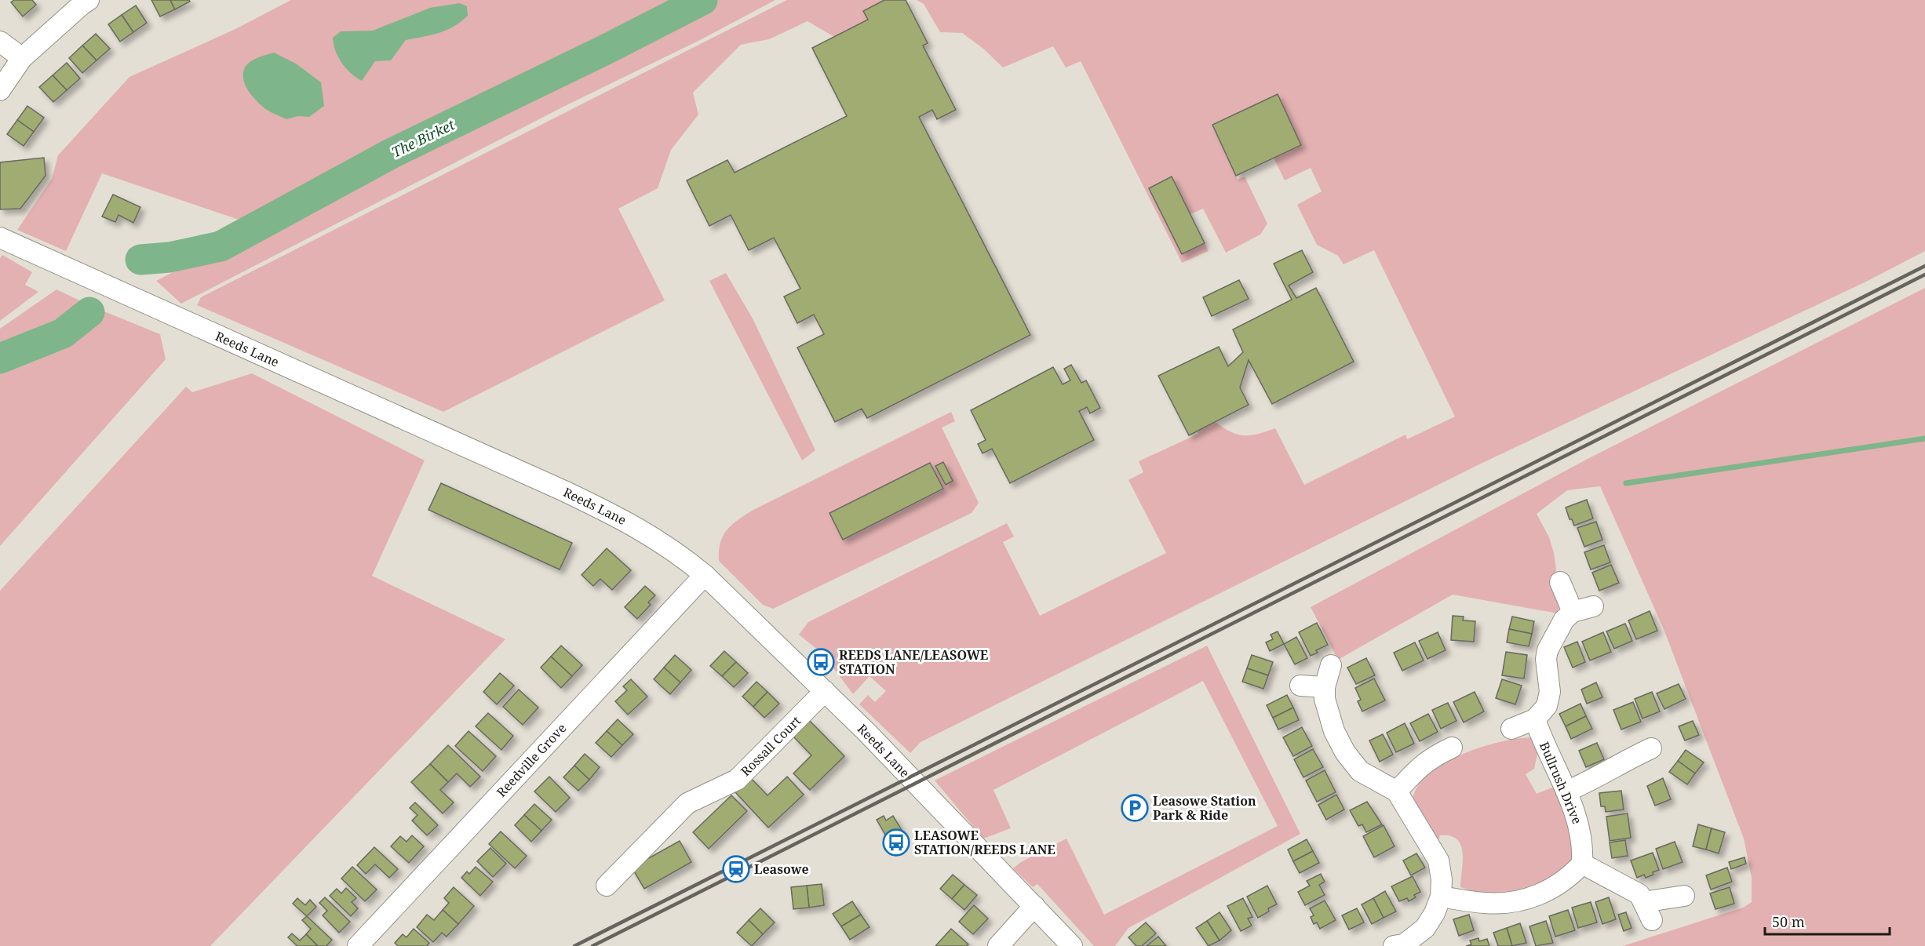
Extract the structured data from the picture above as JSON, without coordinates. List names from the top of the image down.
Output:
{
  "streets": {
    "street": [
      "Reeds Lane",
      "Rossall Court",
      "Reedville Grove",
      "Bullrush Drive"
    ]
  },
  "crossings": [
    ["Reeds Lane", "Rossall Court"],
    ["Reeds Lane", "Reedville Grove"]
  ],
  "water": ["The Birket"],
  "places": {
    "bus stop": ["REEDS LANE/LEASOWE STATION", "LEASOWE STATION/REEDS LANE"],
    "parking": ["Leasowe Station Park & Ride"],
    "station": ["Leasowe"]
  },
  "scale_bar": "50 m"
}
